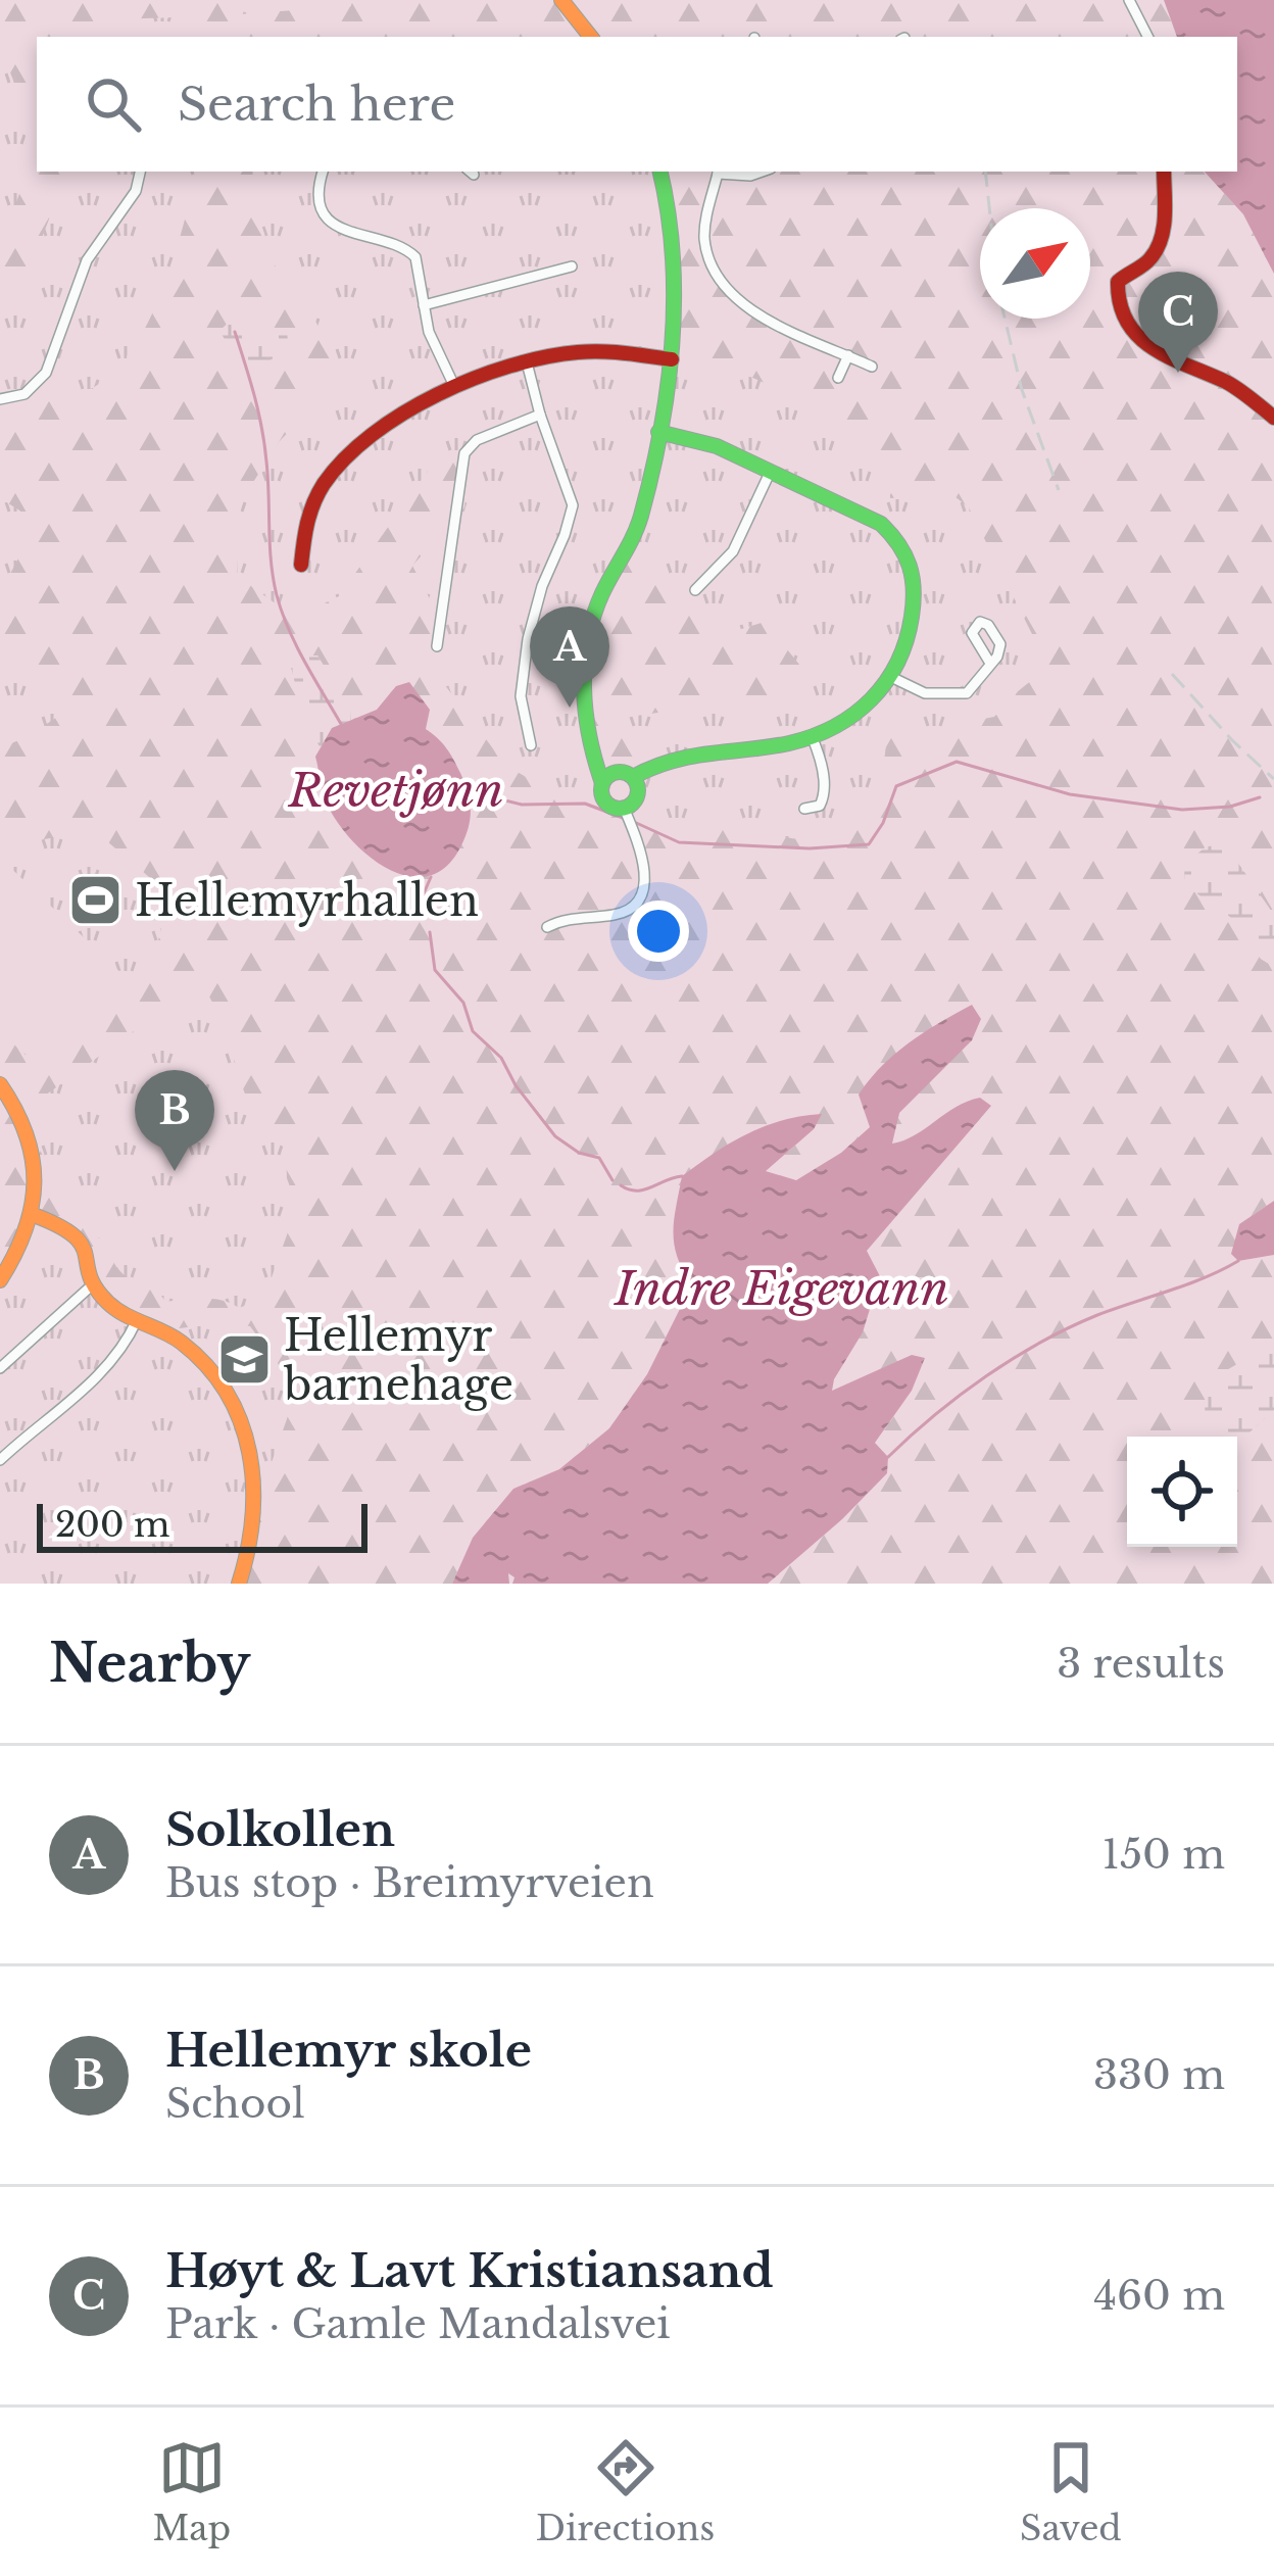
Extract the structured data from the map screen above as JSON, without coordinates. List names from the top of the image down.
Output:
{
  "water": ["Revetjønn", "Indre Eigevann"],
  "places": {
    "sports": ["Hellemyrhallen"],
    "school or university": ["Hellemyr barnehage"]
  },
  "scale_bar": "200 m",
  "north": "top right",
  "page": {
    "search": "Search here",
    "pins": ["C", "A", "B"],
    "scale": "200 m",
    "heading": ["Nearby", "3 results"],
    "list": [
      {
        "mark": "A",
        "name": "Solkollen",
        "note": "Bus stop · Breimyrveien",
        "value": "150 m"
      },
      {
        "mark": "B",
        "name": "Hellemyr skole",
        "note": "School",
        "value": "330 m"
      },
      {
        "mark": "C",
        "name": "Høyt & Lavt Kristiansand",
        "note": "Park · Gamle Mandalsvei",
        "value": "460 m"
      }
    ],
    "nav": ["Map", "Directions", "Saved"]
  }
}
